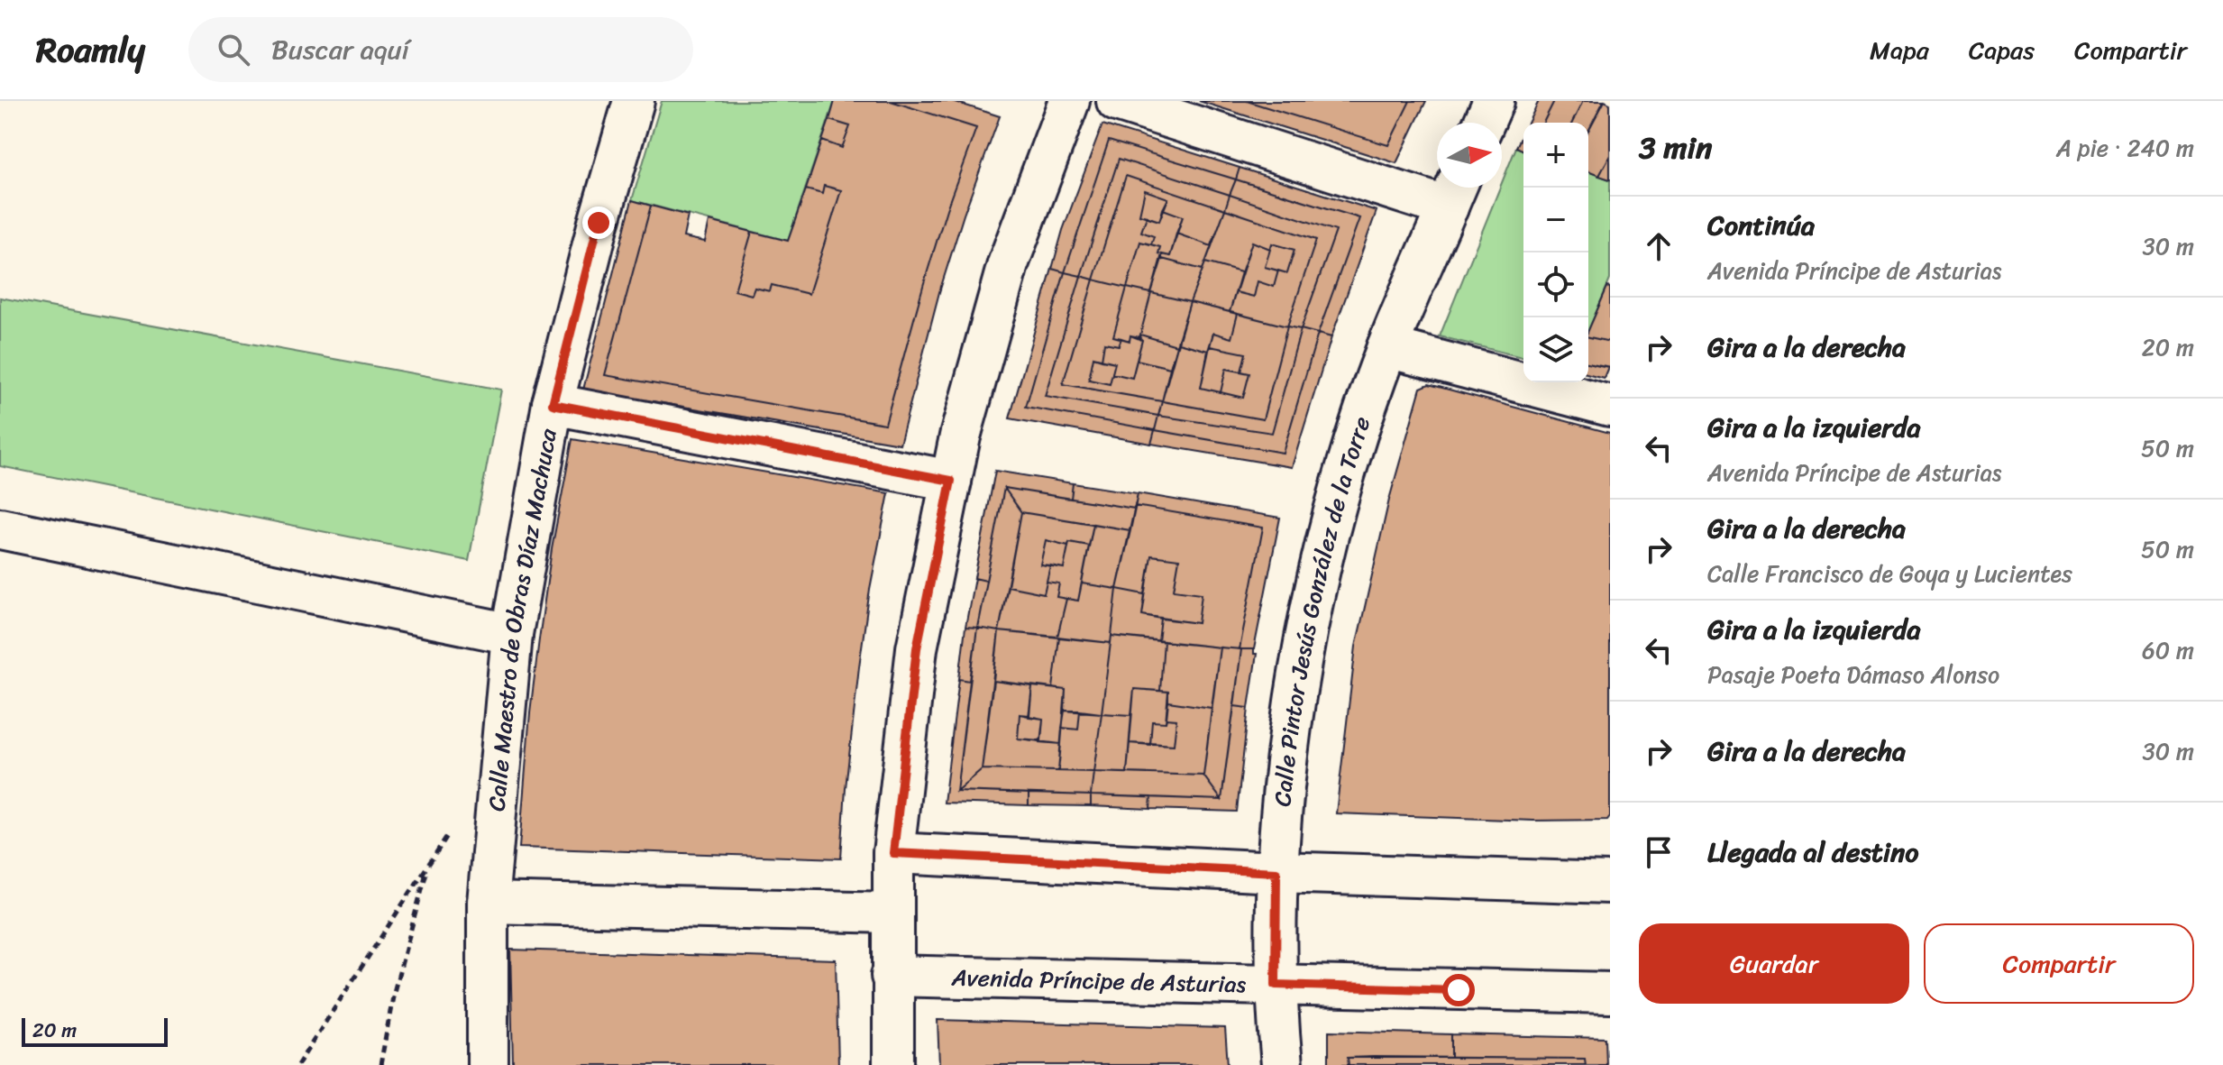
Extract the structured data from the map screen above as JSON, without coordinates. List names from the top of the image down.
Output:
{
  "streets": {
    "street": ["Calle Pintor Jesús González de la Torre", "Calle Maestro de Obras Díaz Machuca", "Avenida Príncipe de Asturias"]
  },
  "crossings": [
    ["Calle Pintor Jesús González de la Torre", "Avenida Príncipe de Asturias"]
  ],
  "scale_bar": "20 m",
  "north": "right",
  "page": {
    "header": "Roamly",
    "search": "Buscar aquí",
    "nav": ["Mapa", "Capas", "Compartir"],
    "heading": ["3 min", "A pie · 240 m"],
    "map_buttons": ["+", "−"],
    "list": [
      ["Continúa", "Avenida Príncipe de Asturias", "30 m"],
      ["Gira a la derecha", "20 m"],
      ["Gira a la izquierda", "Avenida Príncipe de Asturias", "50 m"],
      ["Gira a la derecha", "Calle Francisco de Goya y Lucientes", "50 m"],
      ["Gira a la izquierda", "Pasaje Poeta Dámaso Alonso", "60 m"],
      ["Gira a la derecha", "30 m"],
      "Llegada al destino"
    ],
    "buttons": ["Guardar", "Compartir"],
    "scale": "20 m"
  }
}
